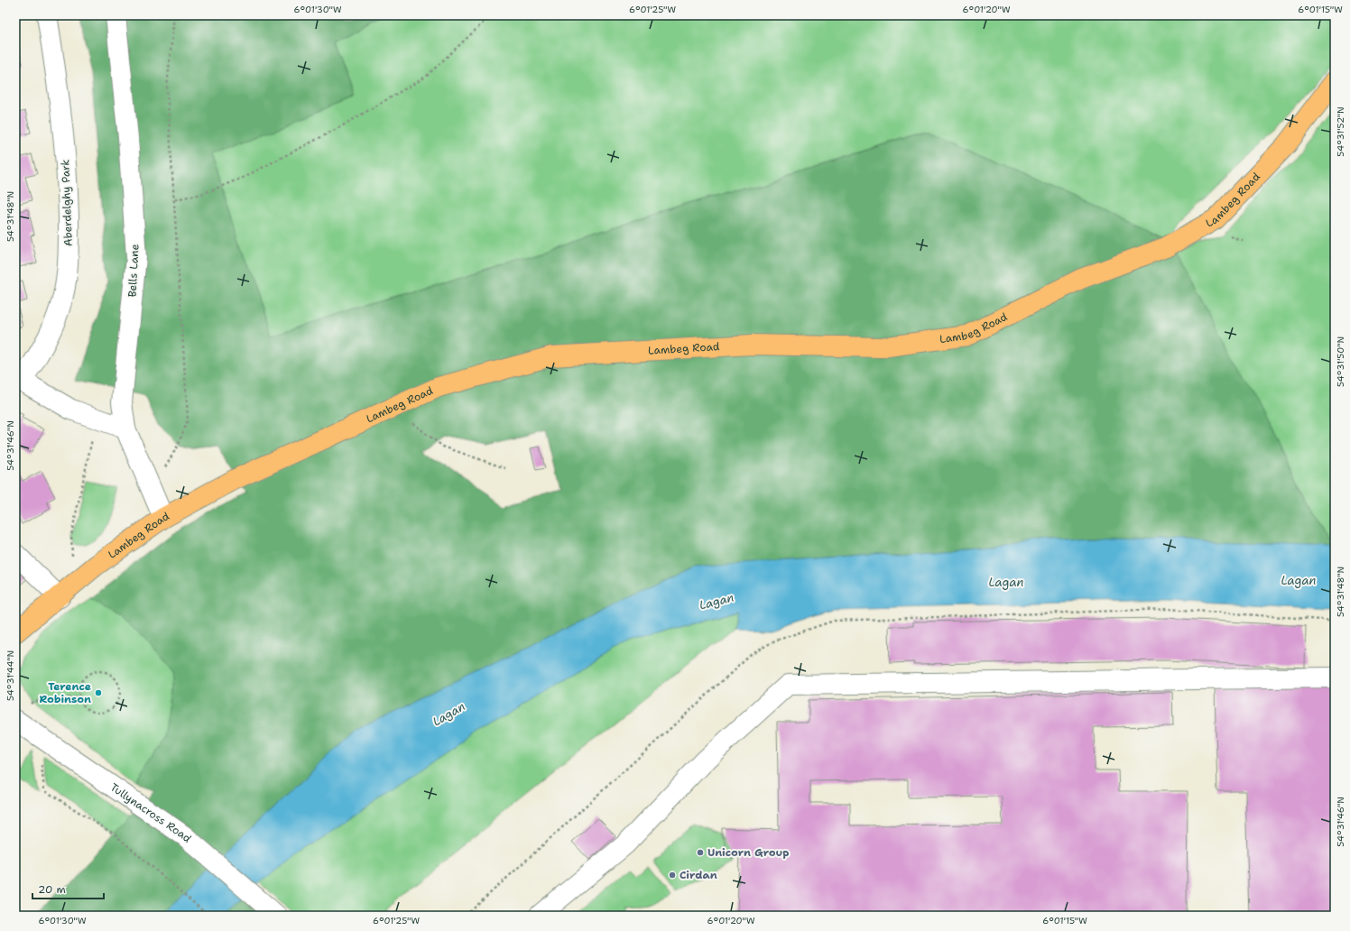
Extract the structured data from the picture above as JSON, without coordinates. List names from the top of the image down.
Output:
{
  "streets": {
    "main road": ["Lambeg Road"],
    "street": ["Aberdelghy Park", "Bells Lane", "Tullynacross Road"]
  },
  "crossings": [
    ["Lambeg Road", "Bells Lane"],
    ["Aberdelghy Park", "Bells Lane"]
  ],
  "water": ["Lagan"],
  "places": ["Terence Robinson", "Unicorn Group", "Cirdan"],
  "scale_bar": "20 m",
  "coordinates": [
    "6°01'30\"W",
    "6°01'25\"W",
    "6°01'20\"W",
    "6°01'15\"W",
    "54°31'52\"N",
    "54°31'48\"N",
    "54°31'50\"N",
    "54°31'46\"N",
    "54°31'44\"N"
  ]
}
